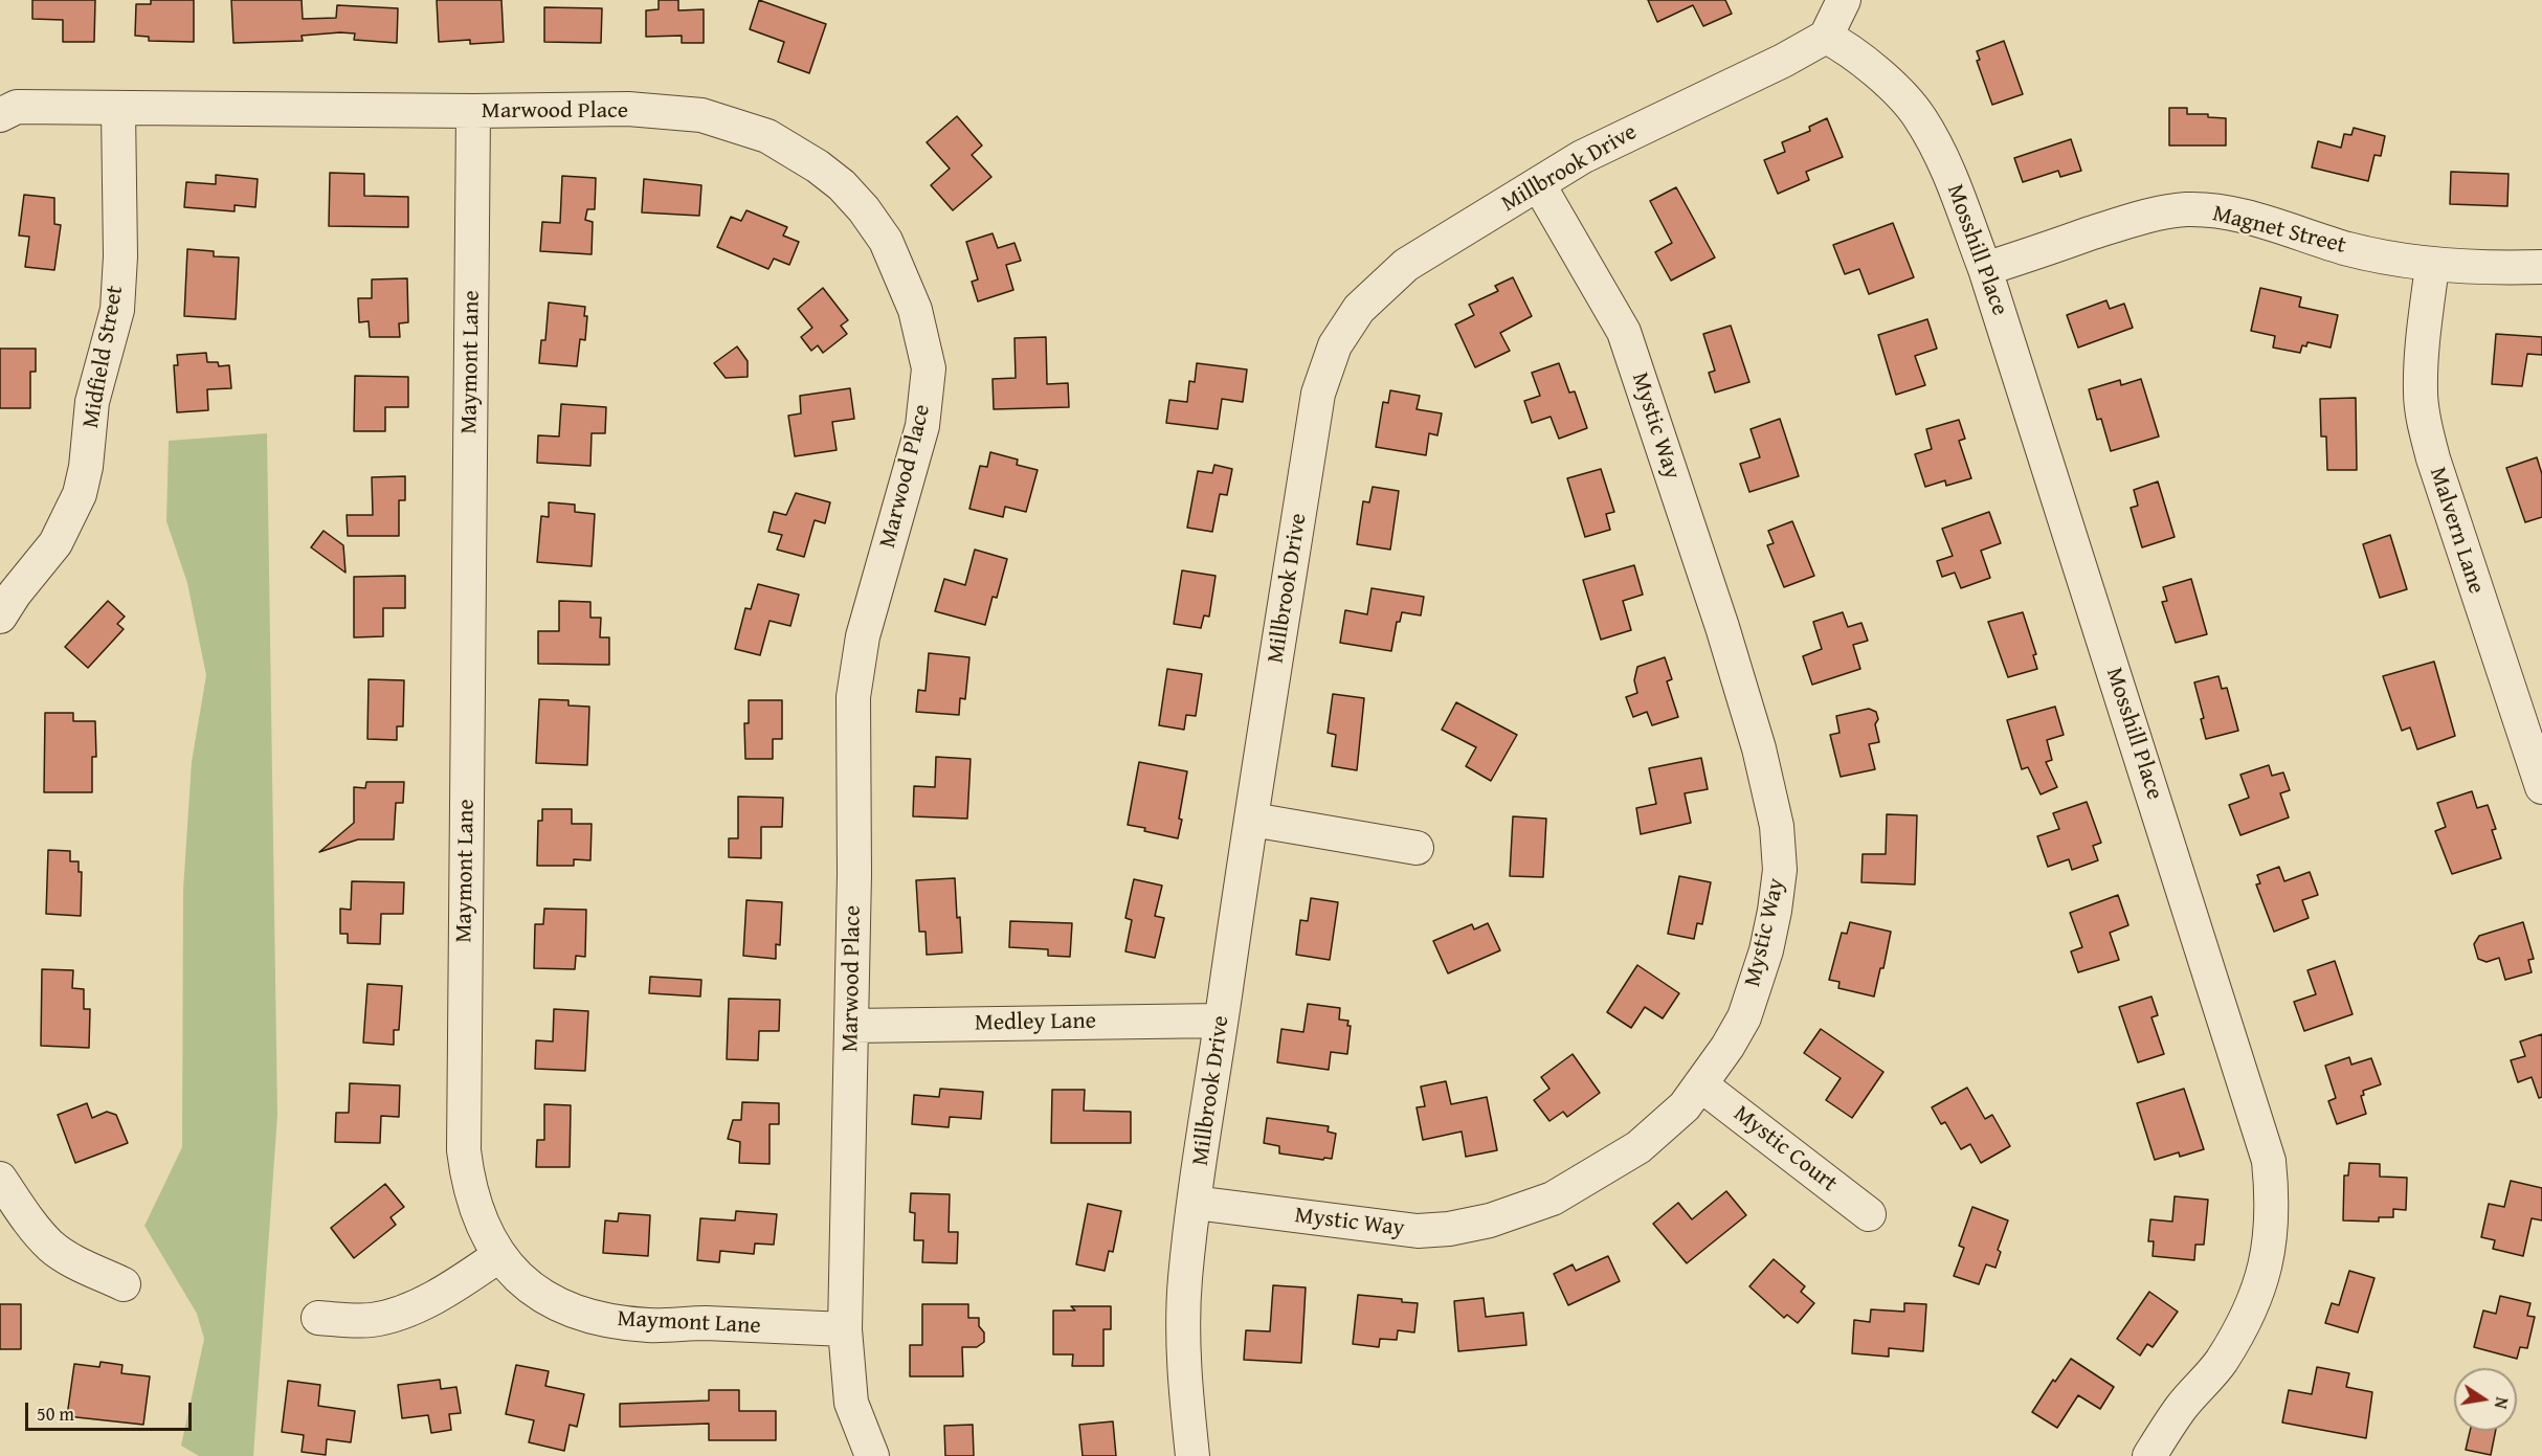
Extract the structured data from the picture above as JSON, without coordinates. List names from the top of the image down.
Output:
{
  "streets": {
    "street": [
      "Marwood Place",
      "Millbrook Drive",
      "Magnet Street",
      "Mosshill Place",
      "Midfield Street",
      "Maymont Lane",
      "Mystic Way",
      "Malvern Lane",
      "Medley Lane",
      "Mystic Court"
    ]
  },
  "crossings": [
    ["Marwood Place", "Midfield Street"],
    ["Marwood Place", "Maymont Lane"],
    ["Marwood Place", "Medley Lane"],
    ["Millbrook Drive", "Mosshill Place"],
    ["Millbrook Drive", "Mystic Way"],
    ["Millbrook Drive", "Medley Lane"],
    ["Magnet Street", "Mosshill Place"],
    ["Magnet Street", "Malvern Lane"],
    ["Mystic Way", "Mystic Court"]
  ],
  "scale_bar": "50 m",
  "north": "right"
}
